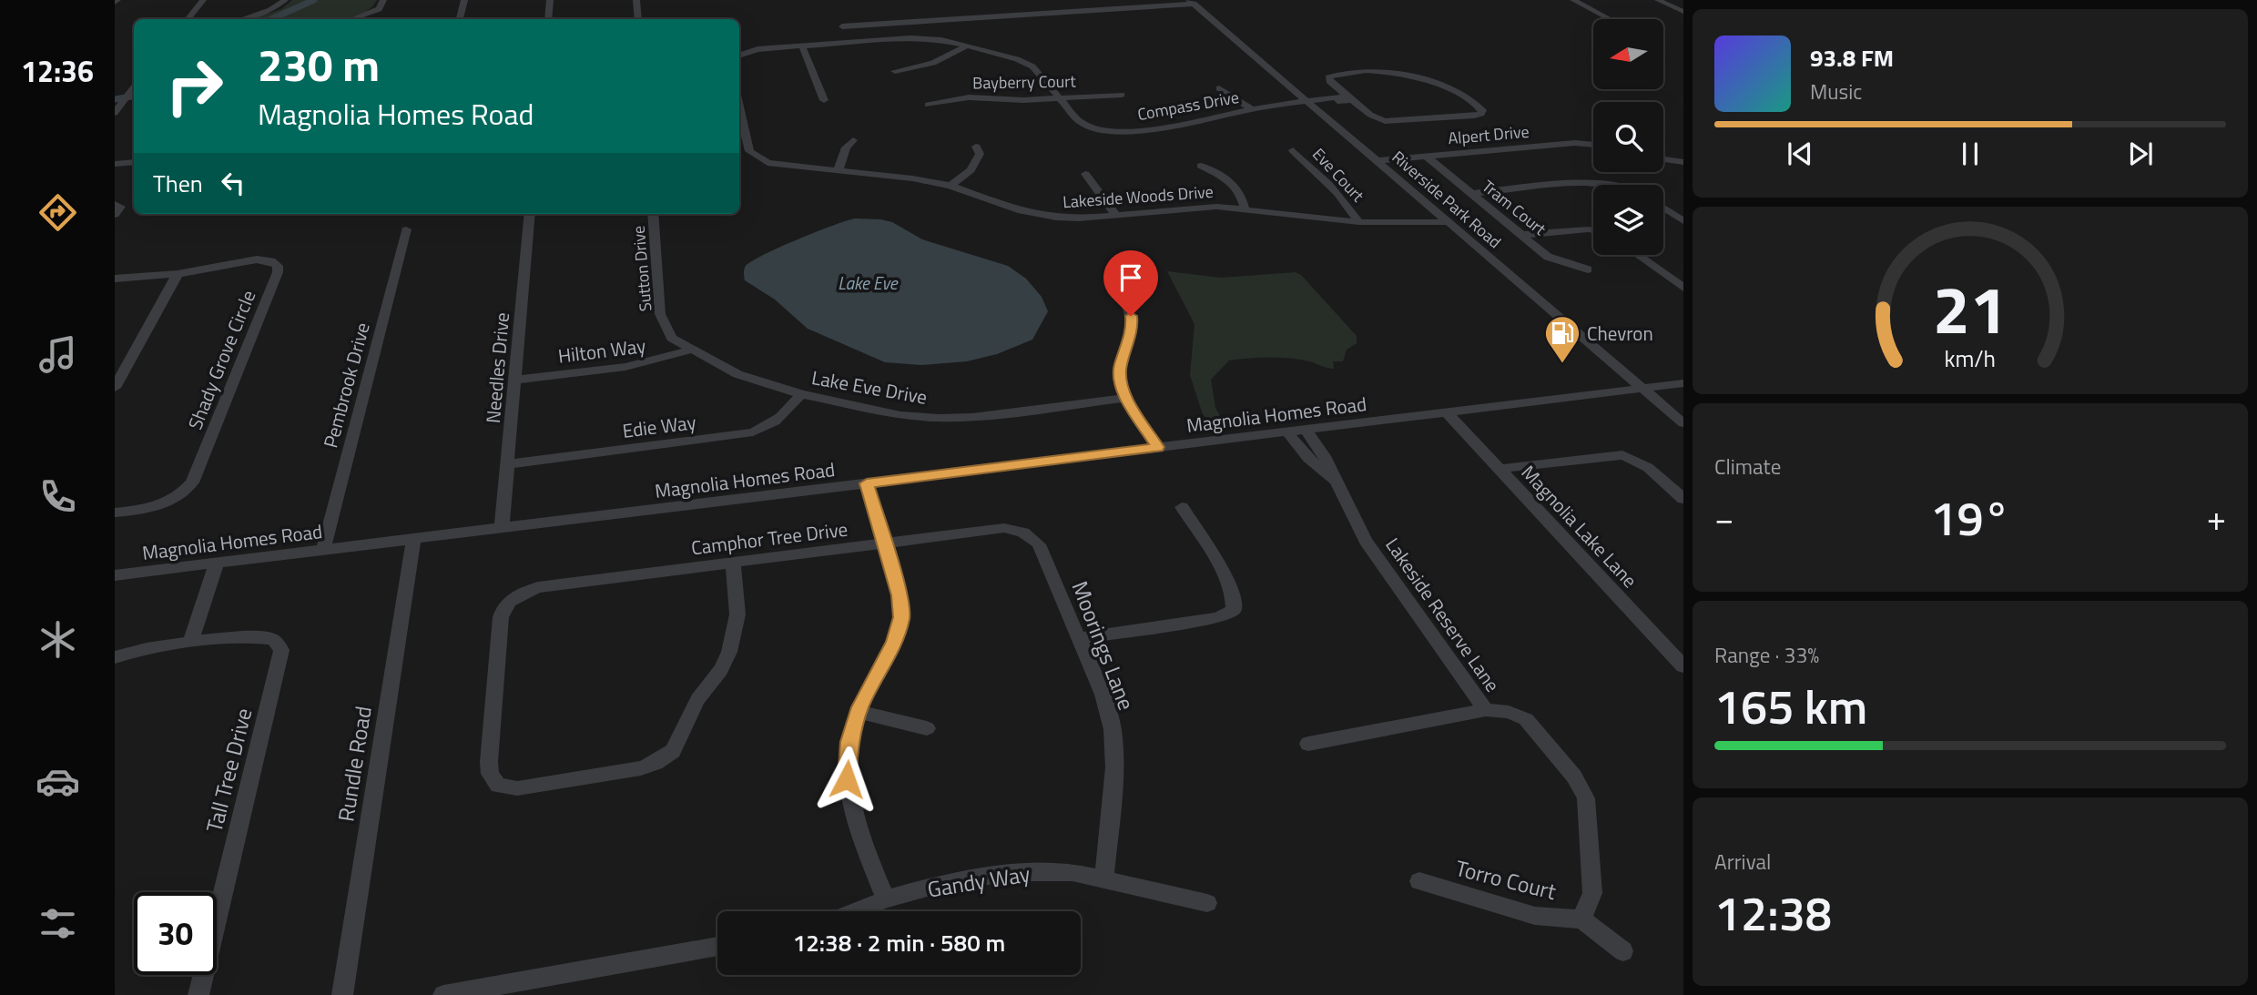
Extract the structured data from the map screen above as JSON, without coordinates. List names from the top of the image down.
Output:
{
  "streets": {
    "street": [
      "Bayberry Court",
      "Compass Drive",
      "Alpert Drive",
      "Eve Court",
      "Lakeside Woods Drive",
      "Riverside Park Road",
      "Tram Court",
      "Sutton Drive",
      "Hilton Way",
      "Shady Grove Circle",
      "Needles Drive",
      "Pembrook Drive",
      "Lake Eve Drive",
      "Magnolia Homes Road",
      "Edie Way",
      "Magnolia Lake Lane",
      "Camphor Tree Drive",
      "Lakeside Reserve Lane",
      "Moorings Lane",
      "Rundle Road",
      "Tall Tree Drive",
      "Torro Court",
      "Gandy Way"
    ]
  },
  "crossings": [
    ["Bayberry Court", "Compass Drive"],
    ["Compass Drive", "Riverside Park Road"],
    ["Alpert Drive", "Riverside Park Road"],
    ["Alpert Drive", "Tram Court"],
    ["Eve Court", "Lakeside Woods Drive"],
    ["Lakeside Woods Drive", "Riverside Park Road"],
    ["Riverside Park Road", "Magnolia Homes Road"],
    ["Sutton Drive", "Hilton Way"],
    ["Sutton Drive", "Lake Eve Drive"],
    ["Hilton Way", "Needles Drive"],
    ["Hilton Way", "Lake Eve Drive"],
    ["Needles Drive", "Magnolia Homes Road"],
    ["Needles Drive", "Edie Way"],
    ["Pembrook Drive", "Magnolia Homes Road"],
    ["Lake Eve Drive", "Edie Way"],
    ["Magnolia Homes Road", "Magnolia Lake Lane"],
    ["Magnolia Homes Road", "Lakeside Reserve Lane"],
    ["Magnolia Homes Road", "Rundle Road"],
    ["Camphor Tree Drive", "Moorings Lane"],
    ["Moorings Lane", "Gandy Way"]
  ],
  "water": ["Lake Eve"],
  "places": {
    "fuel station": ["Chevron"]
  },
  "north": "left",
  "page": {
    "tabs": "12:36",
    "turn": ["230 m", "Magnolia Homes Road"],
    "song": ["93.8 FM", "Music"],
    "then": "Then",
    "tile": [
      "Climate",
      ["Range · 33%", "165 km"],
      ["Arrival", "12:38"]
    ],
    "heat": ["−", "19°", "+"],
    "limit": "30",
    "trip": "12:38 · 2 min · 580 m",
    "gauge": ["21", "km/h"]
  }
}
